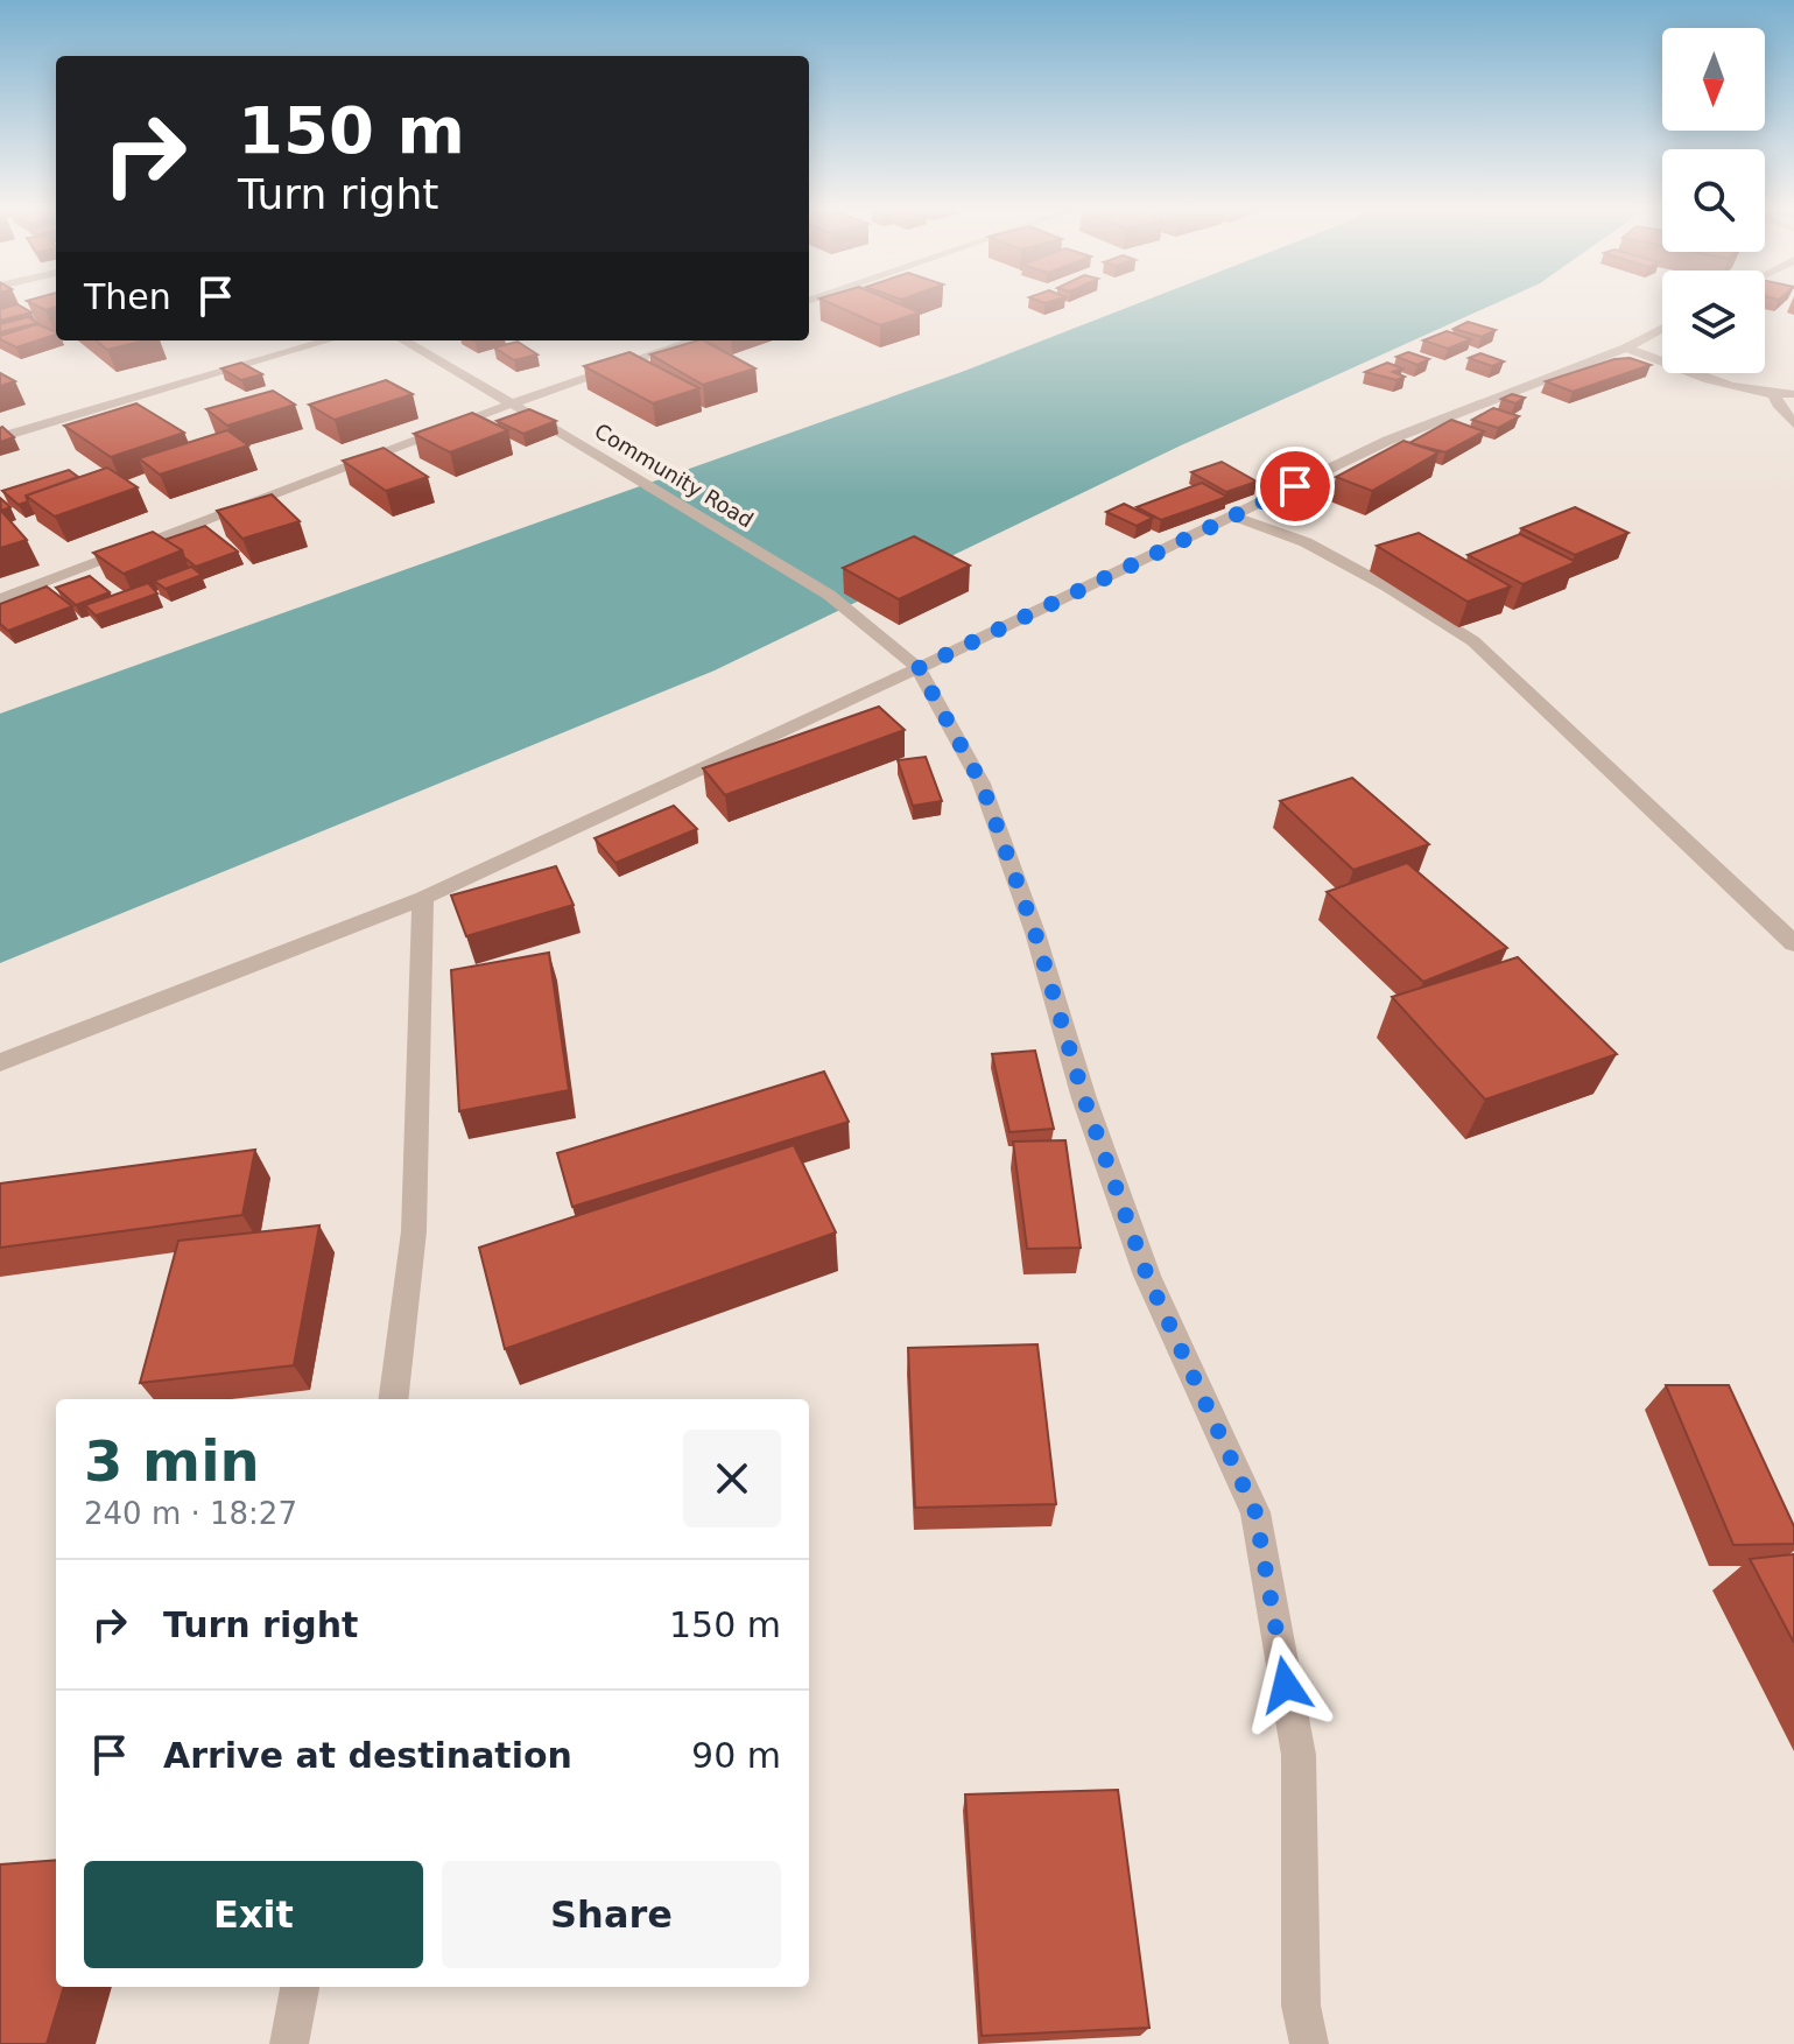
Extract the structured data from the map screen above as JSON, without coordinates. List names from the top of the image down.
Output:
{
  "streets": {
    "street": ["Community Road"]
  },
  "north": "bottom",
  "page": {
    "turn": ["150 m", "Turn right"],
    "then": "Then",
    "heading": ["3 min", "240 m · 18:27"],
    "list": [
      {
        "name": "Turn right",
        "value": "150 m"
      },
      {
        "name": "Arrive at destination",
        "value": "90 m"
      }
    ],
    "buttons": ["Exit", "Share"]
  }
}
